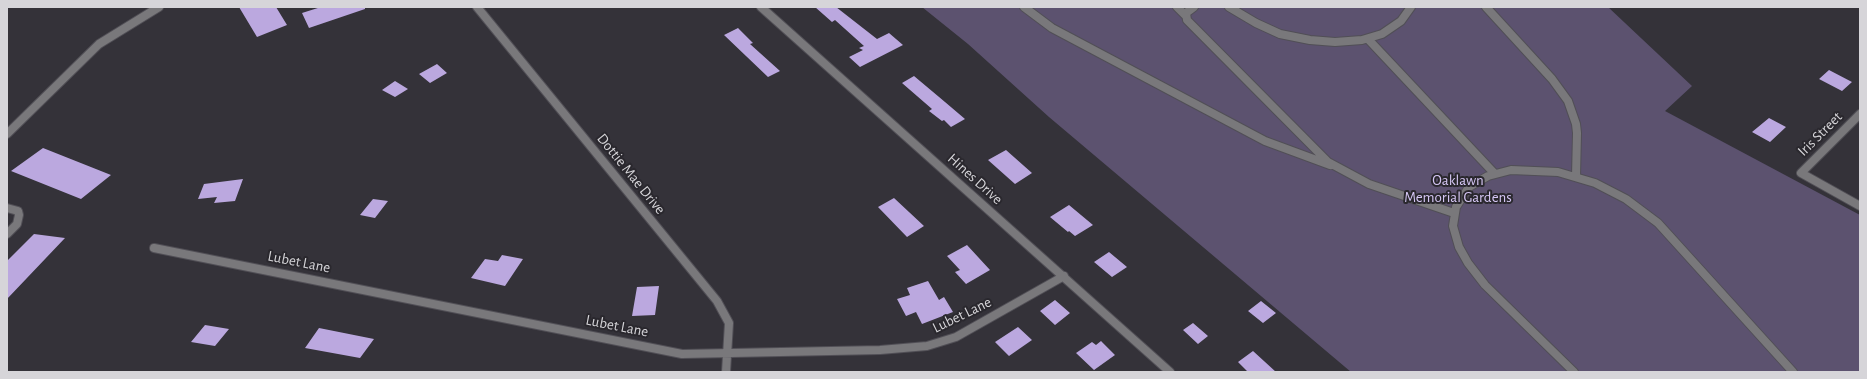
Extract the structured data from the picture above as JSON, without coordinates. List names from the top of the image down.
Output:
{
  "streets": {
    "street": [
      "Iris Street",
      "Dottie Mae Drive",
      "Hines Drive",
      "Lubet Lane"
    ]
  },
  "crossings": [
    ["Dottie Mae Drive", "Lubet Lane"],
    ["Hines Drive", "Lubet Lane"]
  ],
  "parks": ["Oaklawn Memorial Gardens"]
}
